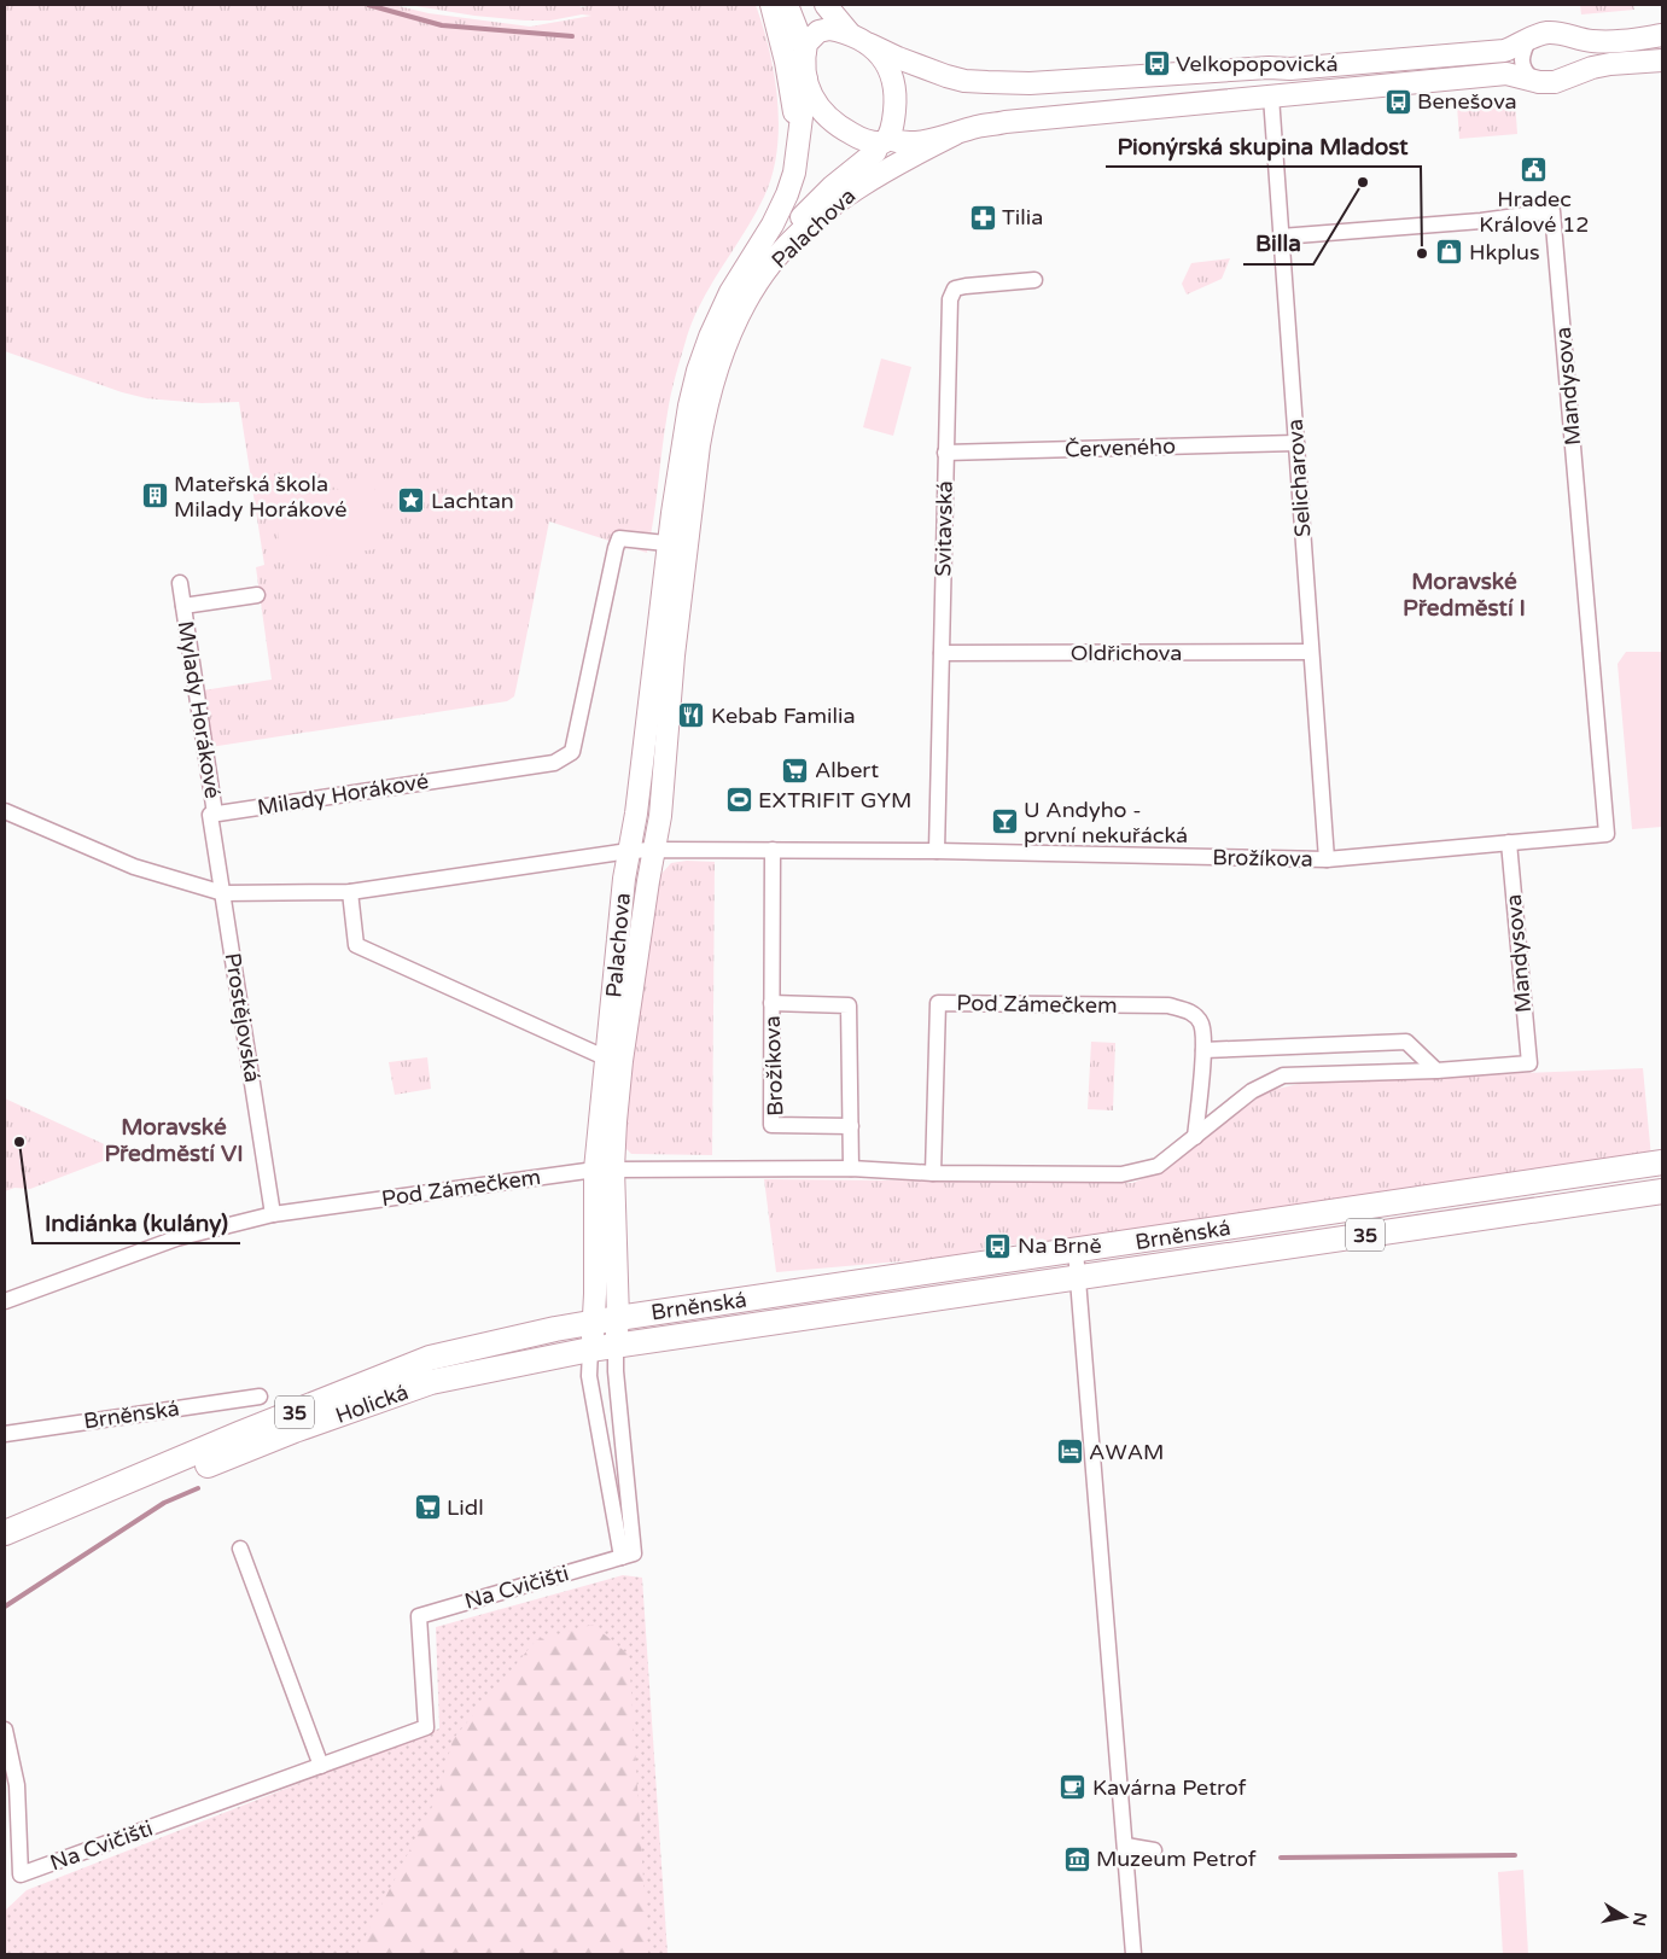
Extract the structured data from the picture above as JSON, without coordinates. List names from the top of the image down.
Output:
{
  "streets": {
    "main road": ["Brněnská", "35", "Holická"],
    "street": [
      "Palachova",
      "Mandysova",
      "Červeného",
      "Selicharova",
      "Svitavská",
      "Oldřichova",
      "Mylady Horákové",
      "Milady Horákové",
      "Brožíkova",
      "Pod Zámečkem",
      "Prostějovská",
      "Na Cvičišti"
    ]
  },
  "crossings": [
    ["Palachova", "Milady Horákové"],
    ["Palachova", "Brožíkova"],
    ["Palachova", "Pod Zámečkem"],
    ["Palachova", "Brněnská"],
    ["Palachova", "Holická"],
    ["Mandysova", "Selicharova"],
    ["Mandysova", "Brožíkova"],
    ["Mandysova", "Pod Zámečkem"],
    ["Červeného", "Selicharova"],
    ["Červeného", "Svitavská"],
    ["Selicharova", "Oldřichova"],
    ["Selicharova", "Brožíkova"],
    ["Svitavská", "Oldřichova"],
    ["Svitavská", "Brožíkova"],
    ["Mylady Horákové", "Milady Horákové"],
    ["Brožíkova", "Pod Zámečkem"],
    ["Pod Zámečkem", "Prostějovská"],
    ["Brněnská", "Holická"]
  ],
  "districts": ["Moravské Předměstí I", "Moravské Předměstí VI"],
  "places": {
    "bus stop": ["Velkopopovická", "Benešova", "Na Brně"],
    "public building": ["Hradec Králové 12"],
    "other": ["Billa", "Pionýrská skupina Mladost", "Indiánka (kulány)"],
    "pharmacy": ["Tilia"],
    "shop": ["Hkplus"],
    "building": ["Mateřská škola Milady Horákové"],
    "place": ["Lachtan"],
    "restaurant": ["Kebab Familia"],
    "supermarket": ["Albert", "Lidl"],
    "sports": ["EXTRIFIT GYM"],
    "bar": ["U Andyho - první nekuřácká"],
    "hotel": ["AWAM"],
    "cafe": ["Kavárna Petrof"],
    "museum": ["Muzeum Petrof"]
  },
  "north": "right"
}
